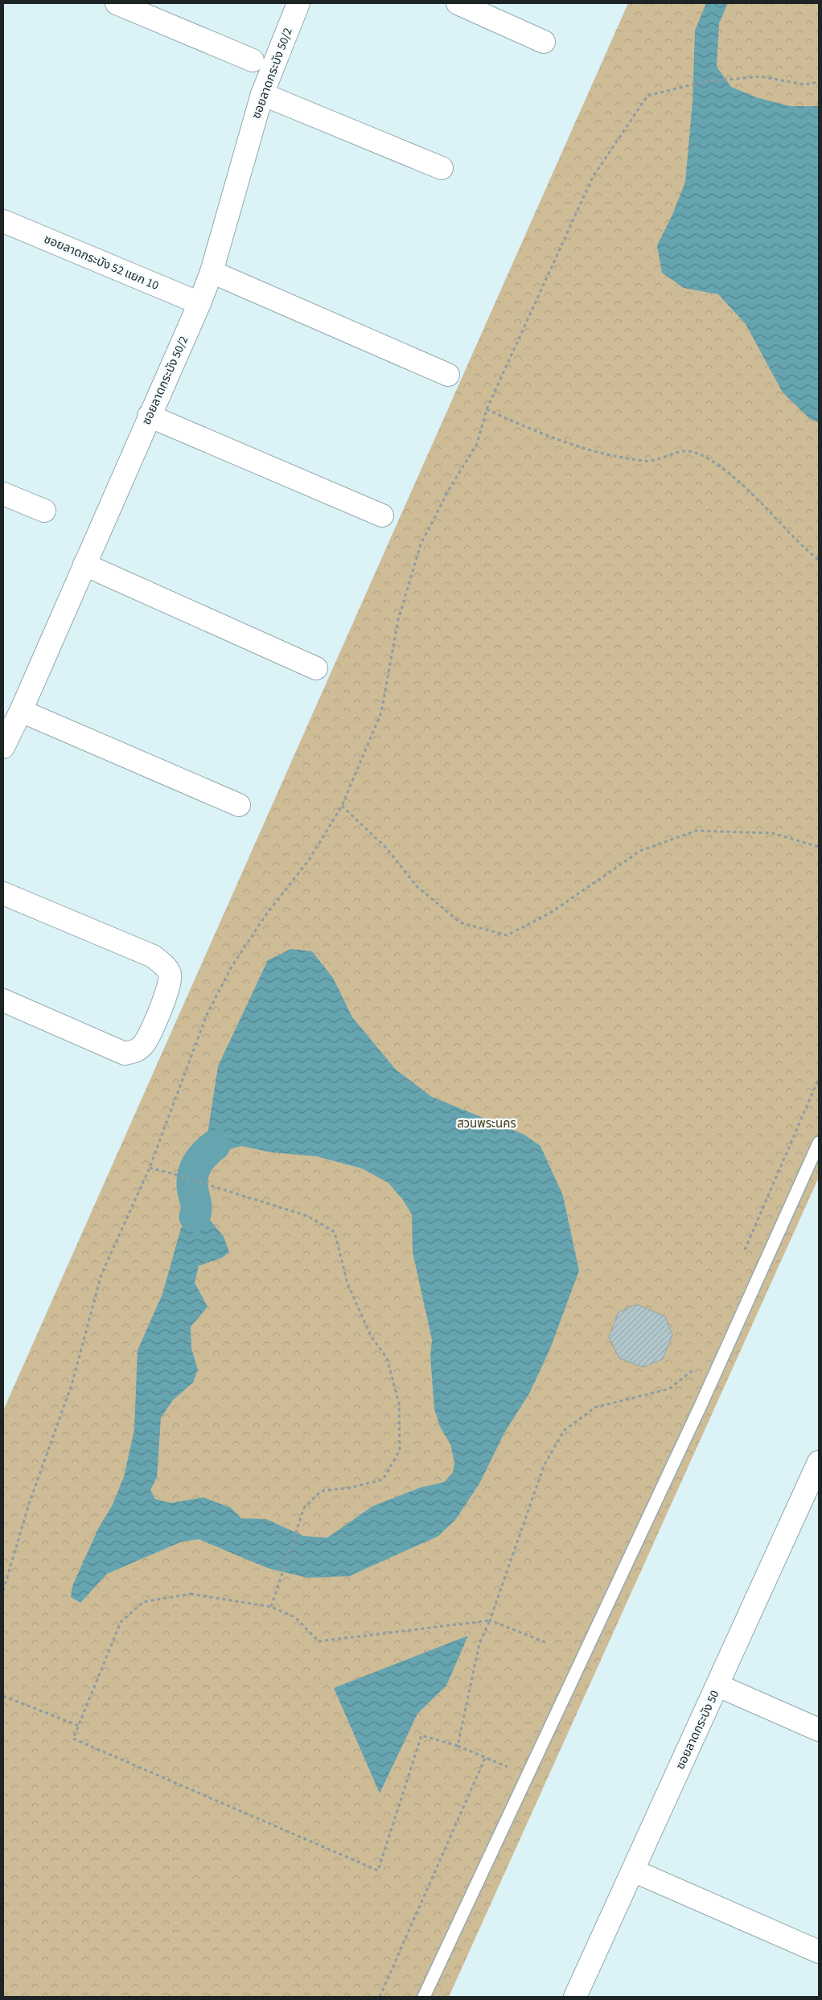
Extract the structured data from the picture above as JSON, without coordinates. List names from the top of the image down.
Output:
{
  "streets": {
    "street": ["ซอยลาดกระบัง 50/2", "ซอยลาดกระบัง 52 แยก 10", "ซอยลาดกระบัง 50"]
  },
  "crossings": [
    ["ซอยลาดกระบัง 50/2", "ซอยลาดกระบัง 52 แยก 10"]
  ],
  "parks": ["สวนพระนคร"]
}
